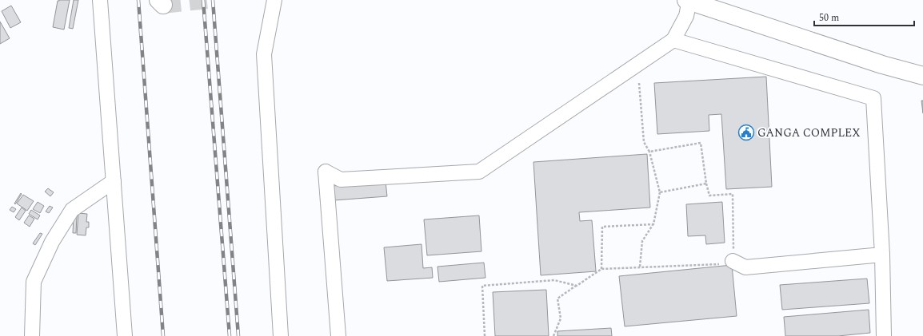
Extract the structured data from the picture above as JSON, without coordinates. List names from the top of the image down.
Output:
{
  "places": {
    "public building": ["GANGA COMPLEX"]
  },
  "scale_bar": "50 m"
}
